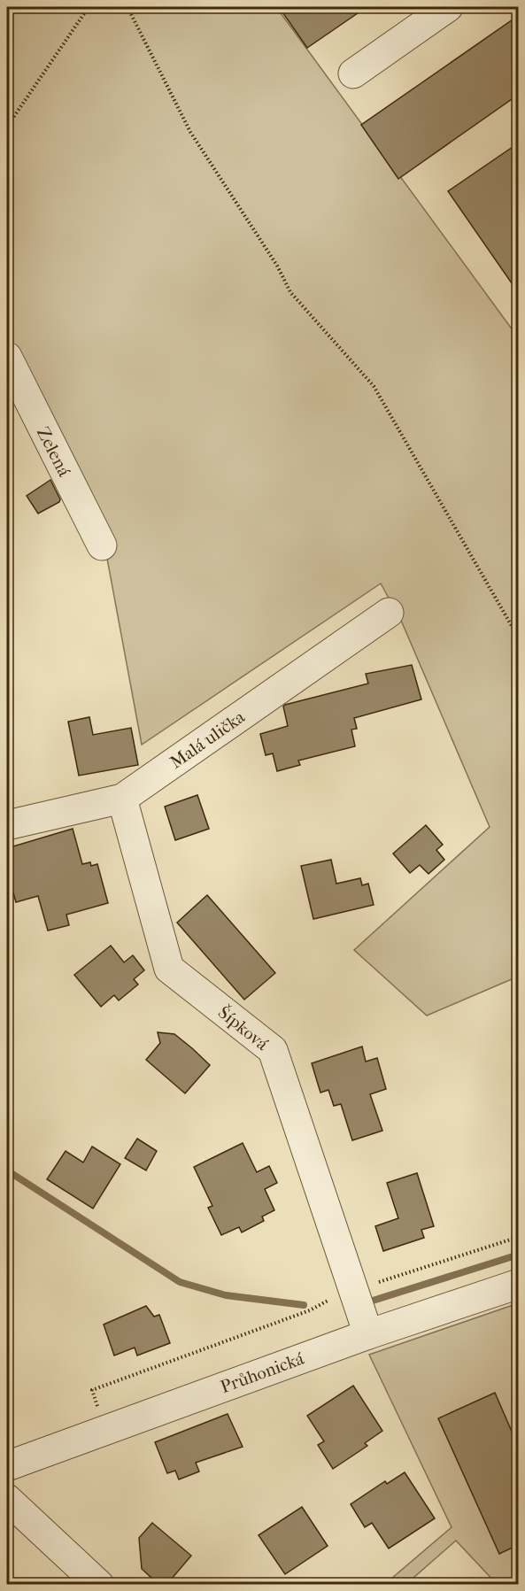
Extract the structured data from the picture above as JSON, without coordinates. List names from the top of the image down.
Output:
{
  "streets": {
    "street": [
      "Zelená",
      "Malá ulička",
      "Šípková",
      "Průhonická"
    ]
  },
  "crossings": [
    ["Malá ulička", "Šípková"],
    ["Šípková", "Průhonická"]
  ]
}
